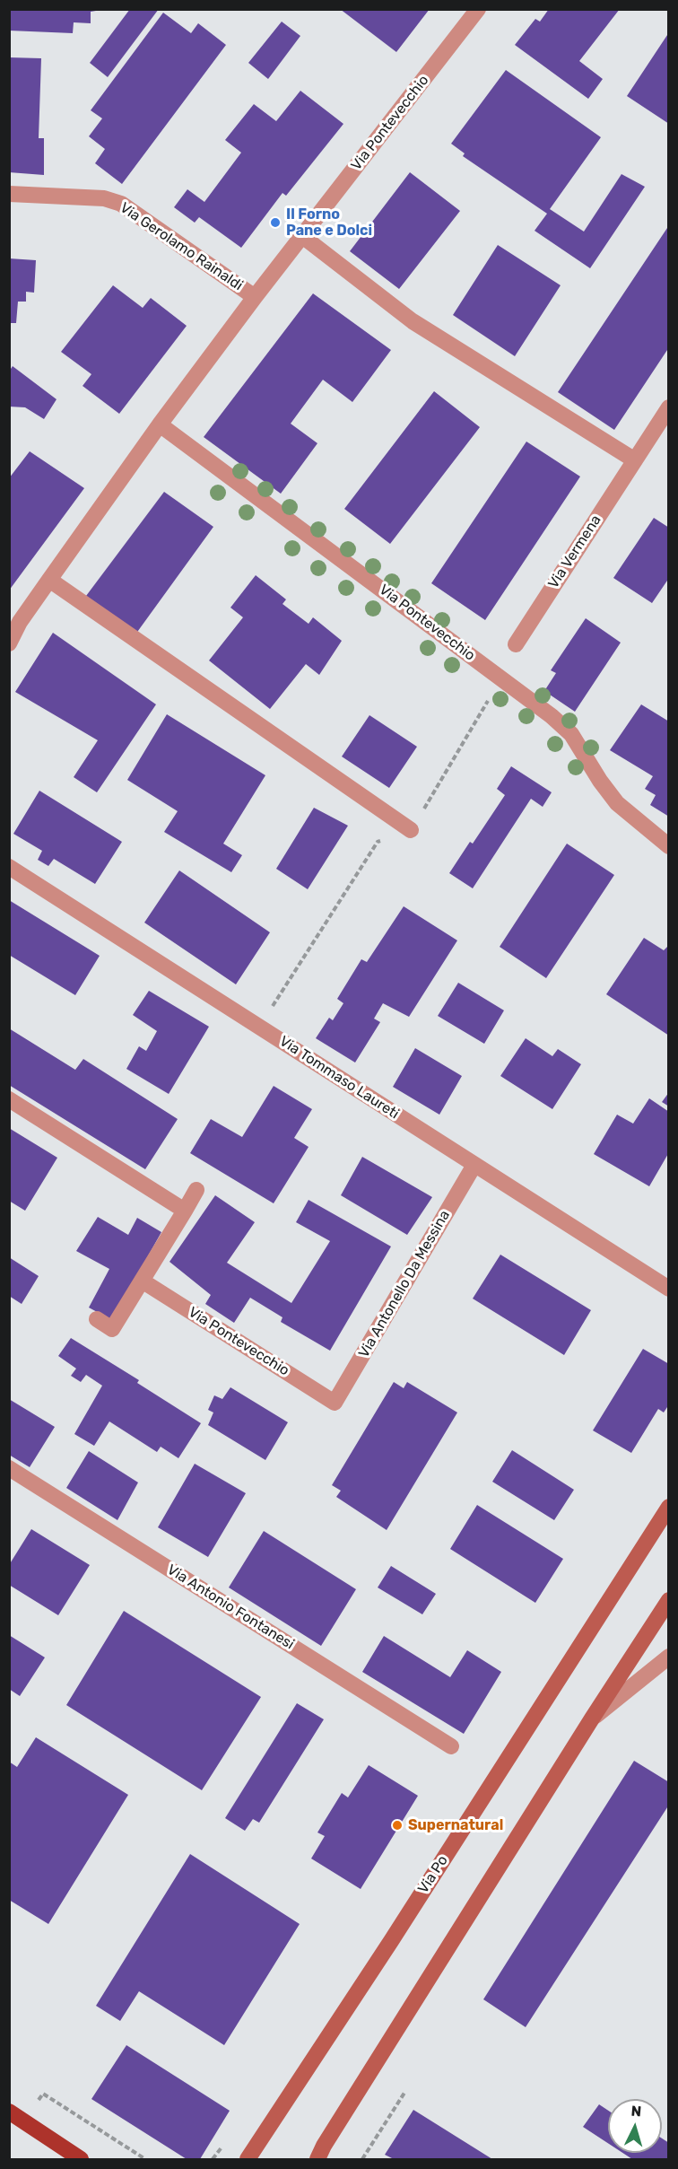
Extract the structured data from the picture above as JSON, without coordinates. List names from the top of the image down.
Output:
{
  "streets": {
    "main road": ["Via Po"],
    "street": [
      "Via Pontevecchio",
      "Via Gerolamo Rainaldi",
      "Via Vermena",
      "Via Tommaso Laureti",
      "Via Antonello Da Messina",
      "Via Antonio Fontanesi"
    ]
  },
  "crossings": [
    ["Via Pontevecchio", "Via Gerolamo Rainaldi"],
    ["Via Pontevecchio", "Via Antonello Da Messina"],
    ["Via Tommaso Laureti", "Via Antonello Da Messina"]
  ],
  "places": ["Il Forno Pane e Dolci", "Supernatural"],
  "north": "top"
}
